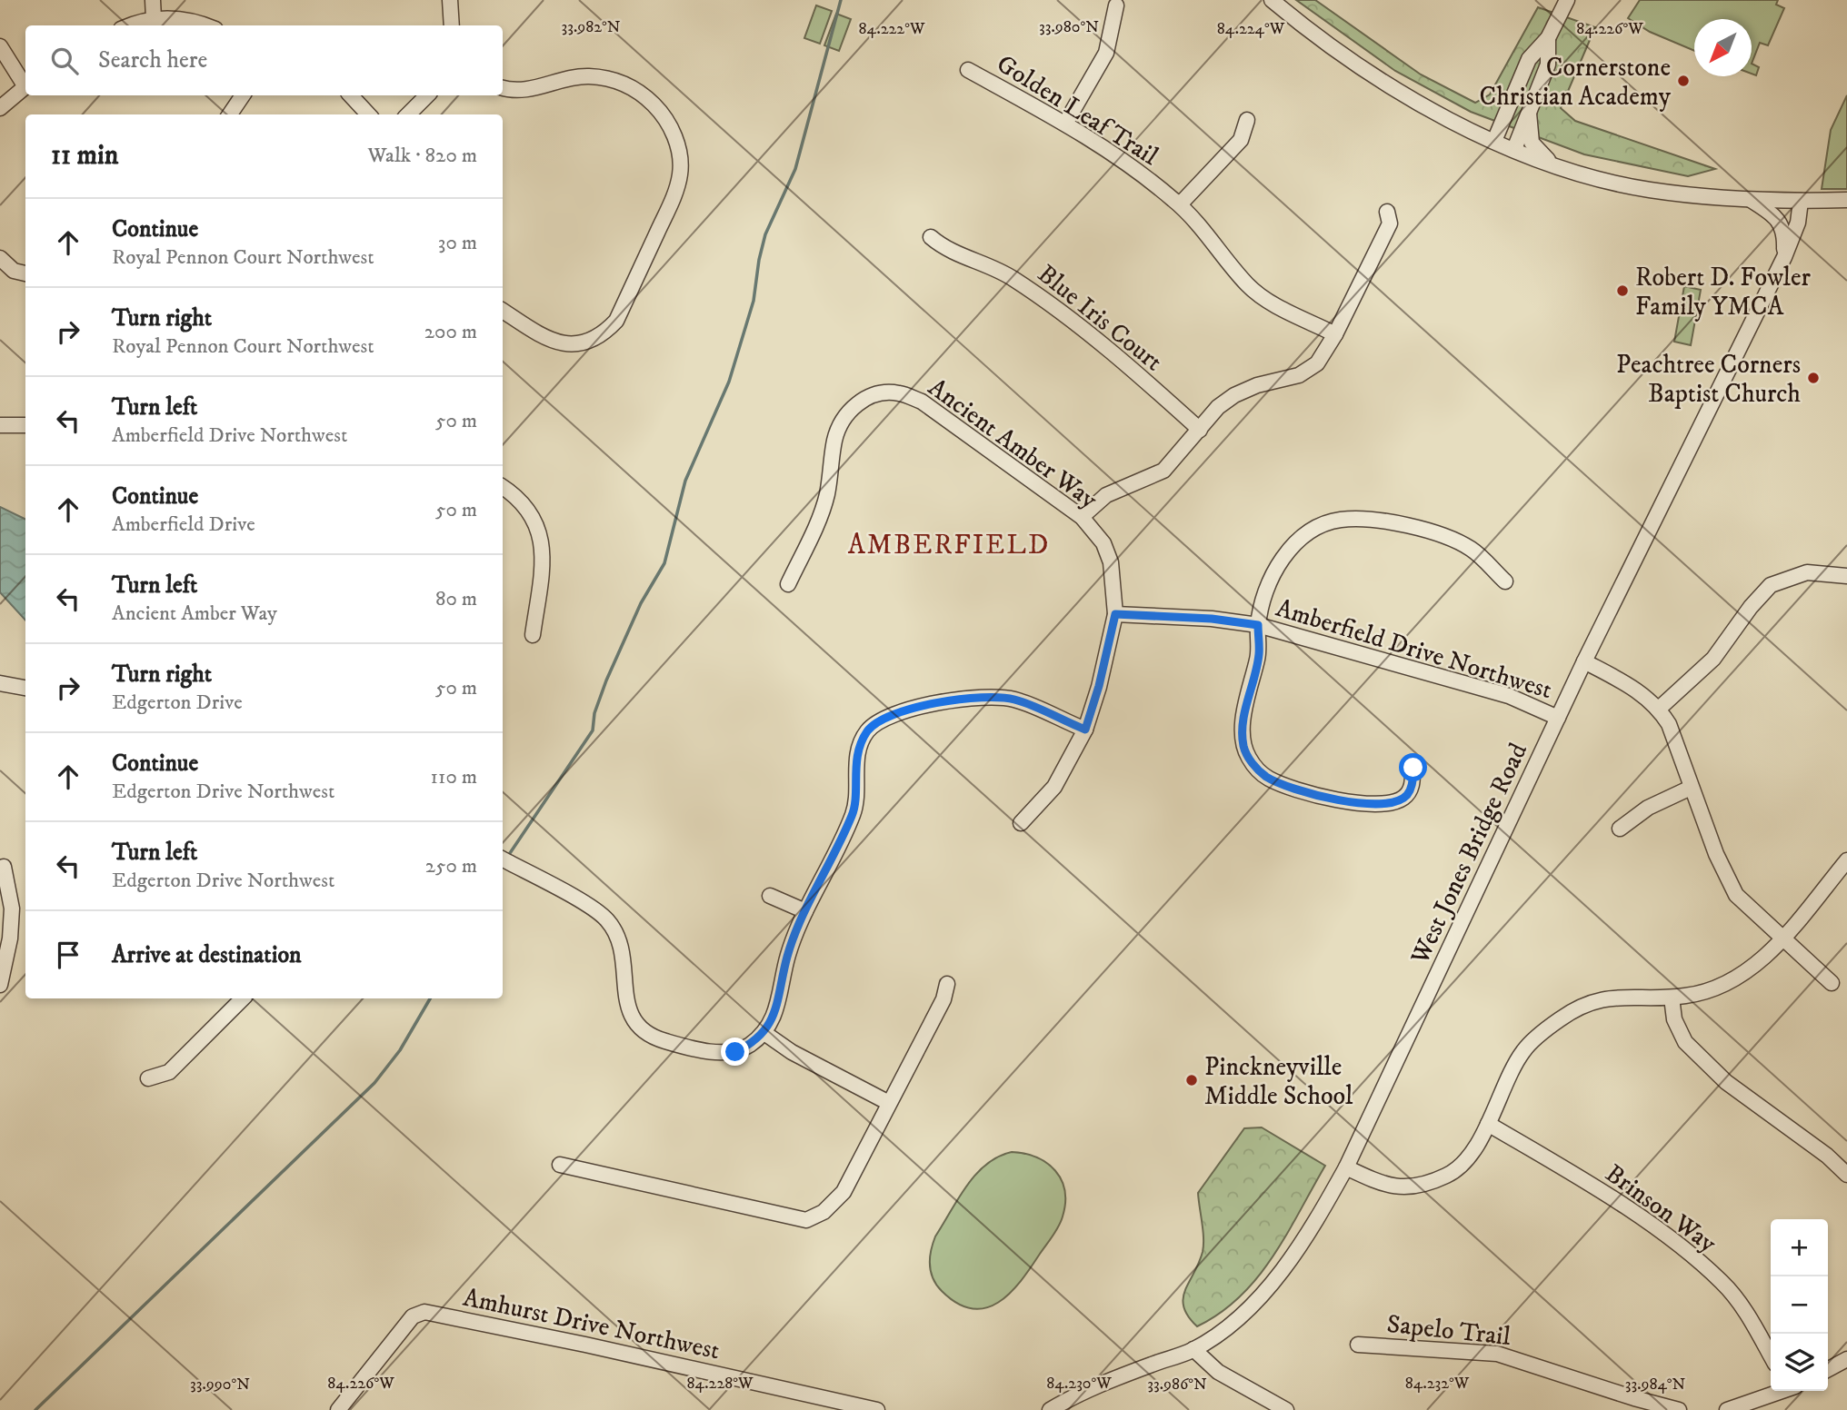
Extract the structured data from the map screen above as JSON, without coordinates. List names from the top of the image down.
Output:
{
  "streets": {
    "street": [
      "Golden Leaf Trail",
      "Blue Iris Court",
      "Ancient Amber Way",
      "Amberfield Drive Northwest",
      "West Jones Bridge Road",
      "Brinson Way",
      "Amhurst Drive Northwest",
      "Sapelo Trail"
    ]
  },
  "crossings": [
    ["Ancient Amber Way", "Amberfield Drive Northwest"],
    ["Amberfield Drive Northwest", "West Jones Bridge Road"]
  ],
  "districts": ["AMBERFIELD"],
  "places": [
    "Cornerstone Christian Academy",
    "Robert D. Fowler Family YMCA",
    "Peachtree Corners Baptist Church",
    "Pinckneyville Middle School"
  ],
  "north": "bottom left",
  "page": {
    "search": "Search here",
    "heading": ["11 min", "Walk · 820 m"],
    "list": [
      ["Continue", "Royal Pennon Court Northwest", "30 m"],
      ["Turn right", "Royal Pennon Court Northwest", "200 m"],
      ["Turn left", "Amberfield Drive Northwest", "50 m"],
      ["Continue", "Amberfield Drive", "50 m"],
      ["Turn left", "Ancient Amber Way", "80 m"],
      ["Turn right", "Edgerton Drive", "50 m"],
      ["Continue", "Edgerton Drive Northwest", "110 m"],
      ["Turn left", "Edgerton Drive Northwest", "250 m"],
      "Arrive at destination"
    ],
    "map_buttons": ["+", "−"]
  },
  "coordinates": [
    "33.982°N",
    "33.980°N",
    "84.222°W",
    "84.224°W",
    "84.226°W",
    "84.228°W",
    "84.230°W",
    "84.232°W",
    "33.990°N",
    "33.986°N",
    "33.984°N"
  ]
}
